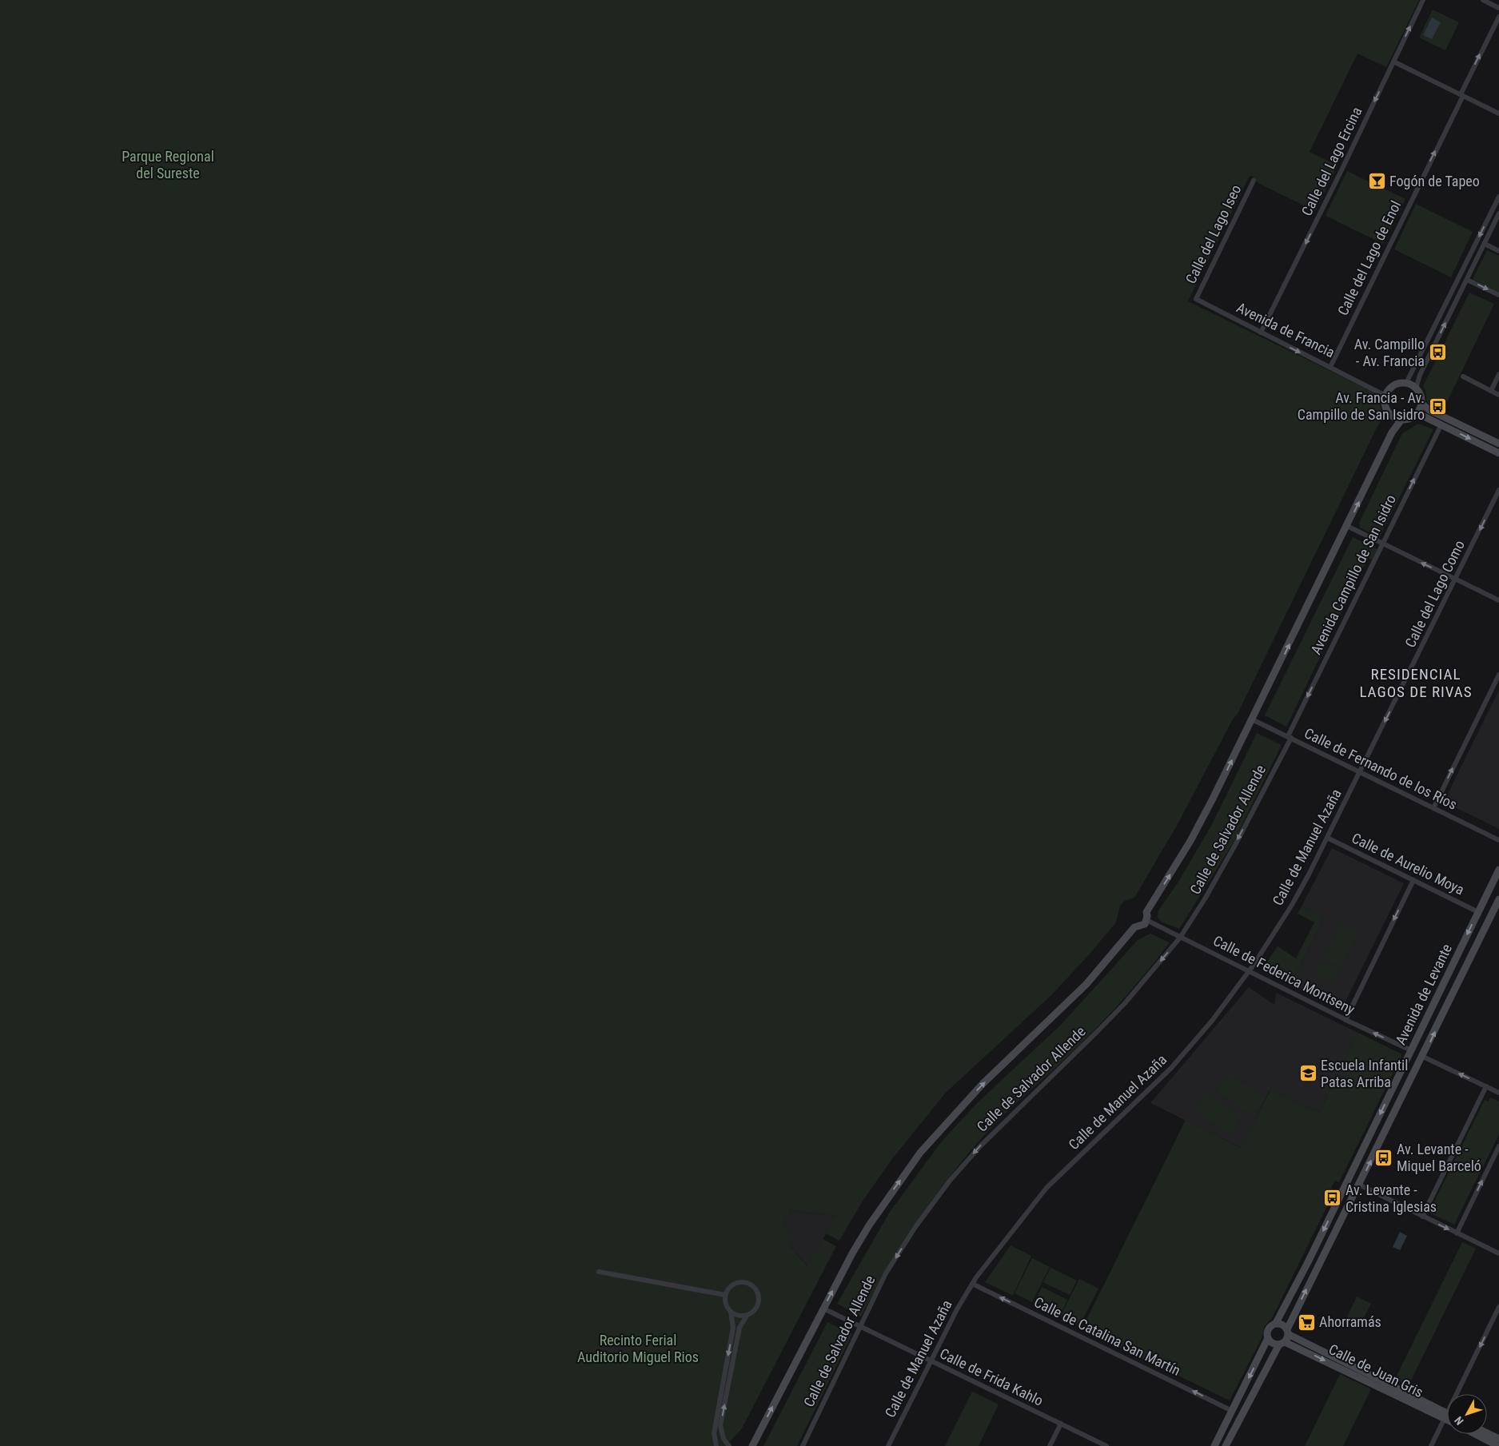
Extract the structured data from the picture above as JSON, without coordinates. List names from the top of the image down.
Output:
{
  "streets": {
    "street": [
      "Calle del Lago Ercina",
      "Calle del Lago Iseo",
      "Calle del Lago de Enol",
      "Avenida de Francia",
      "Avenida Campillo de San Isidro",
      "Calle del Lago Como",
      "Calle de Fernando de los Ríos",
      "Calle de Salvador Allende",
      "Calle de Manuel Azaña",
      "Calle de Aurelio Moya",
      "Calle de Federica Montseny",
      "Avenida de Levante",
      "Calle de Catalina San Martín",
      "Calle de Juan Gris",
      "Calle de Frida Kahlo"
    ]
  },
  "crossings": [
    ["Calle del Lago Ercina", "Avenida de Francia"],
    ["Calle del Lago Iseo", "Avenida de Francia"],
    ["Calle del Lago de Enol", "Avenida de Francia"],
    ["Avenida Campillo de San Isidro", "Calle de Fernando de los Ríos"],
    ["Avenida Campillo de San Isidro", "Calle de Salvador Allende"],
    ["Calle del Lago Como", "Calle de Fernando de los Ríos"],
    ["Calle del Lago Como", "Calle de Manuel Azaña"],
    ["Calle de Fernando de los Ríos", "Calle de Salvador Allende"],
    ["Calle de Fernando de los Ríos", "Calle de Manuel Azaña"],
    ["Calle de Salvador Allende", "Calle de Federica Montseny"],
    ["Calle de Salvador Allende", "Calle de Frida Kahlo"],
    ["Calle de Manuel Azaña", "Calle de Aurelio Moya"],
    ["Calle de Manuel Azaña", "Calle de Federica Montseny"],
    ["Calle de Manuel Azaña", "Calle de Catalina San Martín"],
    ["Calle de Manuel Azaña", "Calle de Frida Kahlo"],
    ["Calle de Aurelio Moya", "Avenida de Levante"],
    ["Calle de Federica Montseny", "Avenida de Levante"],
    ["Avenida de Levante", "Calle de Juan Gris"]
  ],
  "one_way": [
    "Calle del Lago de Enol",
    "Avenida de Francia",
    "Calle del Lago Como",
    "Calle de Catalina San Martín"
  ],
  "districts": ["RESIDENCIAL LAGOS DE RIVAS"],
  "parks": ["Parque Regional del Sureste", "Recinto Ferial Auditorio Miguel Rios"],
  "places": {
    "bar": ["Fogón de Tapeo"],
    "bus stop": [
      "Av. Campillo - Av. Francia",
      "Av. Francia - Av. Campillo de San Isidro",
      "Av. Levante - Miquel Barceló",
      "Av. Levante - Cristina Iglesias"
    ],
    "school or university": ["Escuela Infantil Patas Arriba"],
    "supermarket": ["Ahorramás"]
  },
  "north": "bottom left"
}
